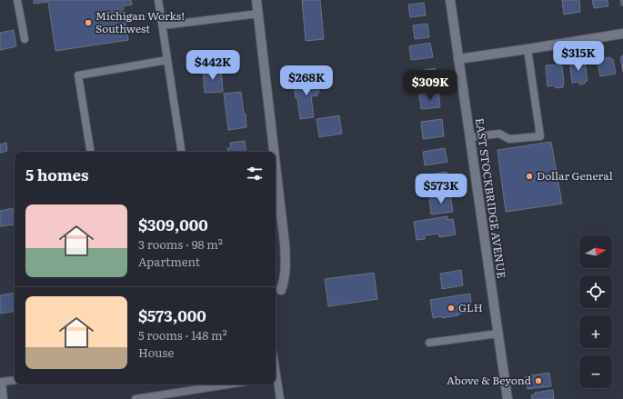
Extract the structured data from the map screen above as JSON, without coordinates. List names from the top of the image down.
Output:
{
  "streets": {
    "street": ["EAST STOCKBRIDGE AVENUE"]
  },
  "places": [
    "Michigan Works! Southwest",
    "Dollar General",
    "GLH",
    "Above & Beyond"
  ],
  "north": "right",
  "page": {
    "price": [
      "$315K",
      "$442K",
      "$268K",
      "$309K",
      "$573K"
    ],
    "heading": "5 homes",
    "list": [
      {
        "name": "$309,000",
        "note": "3 rooms · 98 m² · Apartment"
      },
      {
        "name": "$573,000",
        "note": "5 rooms · 148 m² · House"
      }
    ],
    "map_buttons": ["+", "−"]
  }
}
